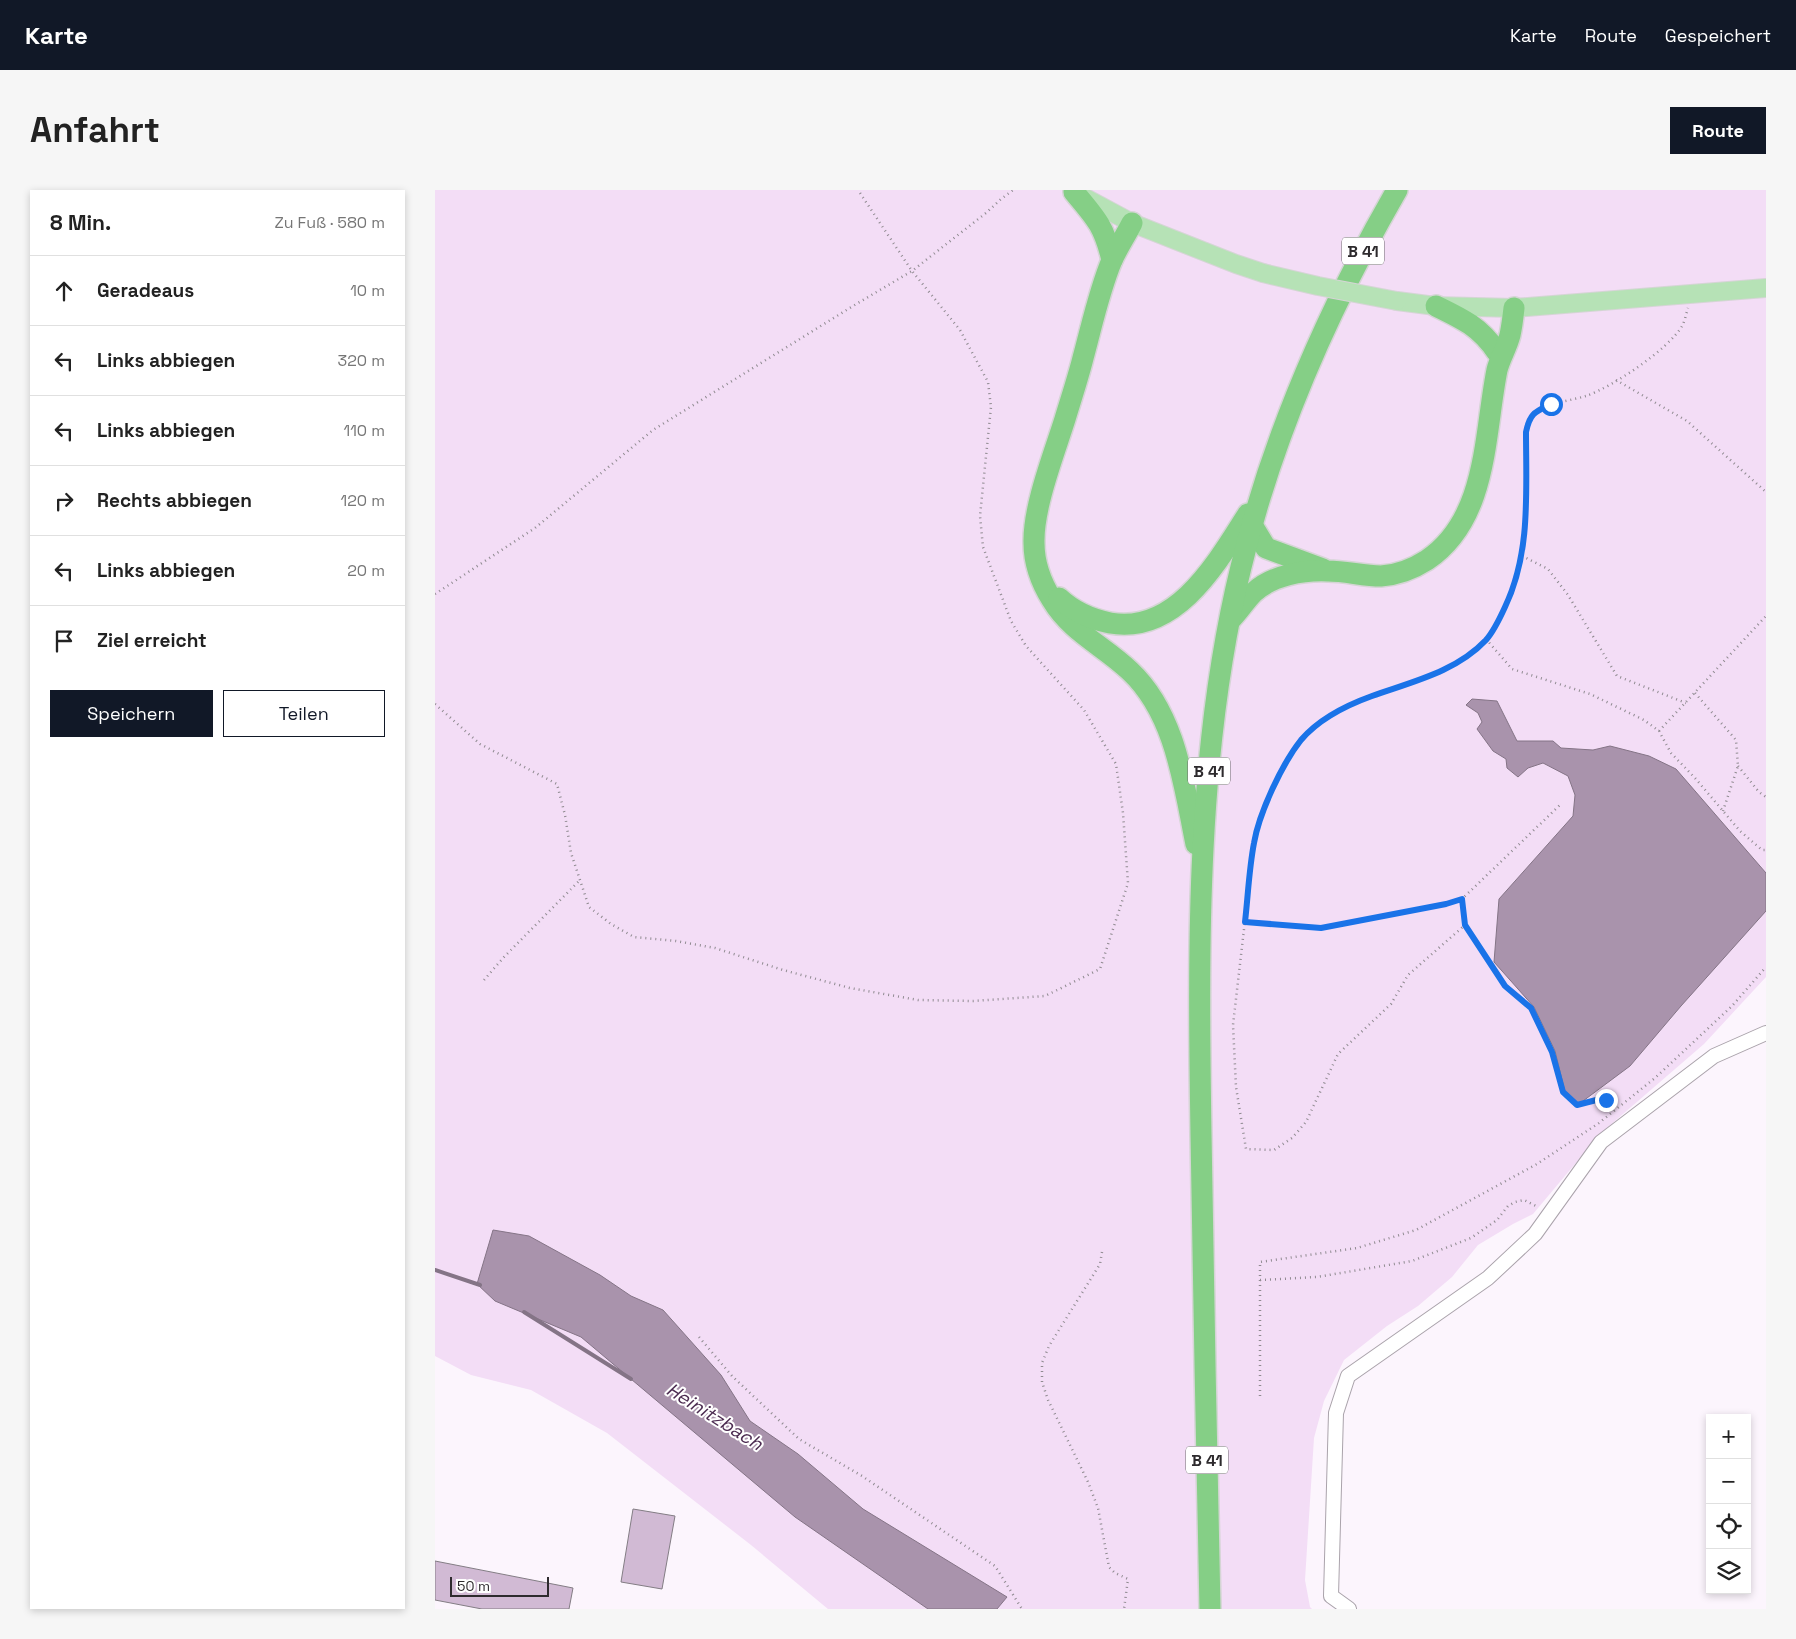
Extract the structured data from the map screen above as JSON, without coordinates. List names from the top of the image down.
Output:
{
  "streets": {
    "highway": ["B 41"]
  },
  "water": ["Heinitzbach"],
  "scale_bar": "50 m",
  "page": {
    "header": "Karte",
    "nav": ["Karte", "Route", "Gespeichert"],
    "buttons": [
      "Route",
      ["Speichern", "Teilen"]
    ],
    "title": "Anfahrt",
    "heading": ["8 Min.", "Zu Fuß · 580 m"],
    "list": [
      ["Geradeaus", "10 m"],
      ["Links abbiegen", "320 m"],
      ["Links abbiegen", "110 m"],
      ["Rechts abbiegen", "120 m"],
      ["Links abbiegen", "20 m"],
      "Ziel erreicht"
    ],
    "map_buttons": ["+", "−"],
    "scale": "50 m"
  }
}
